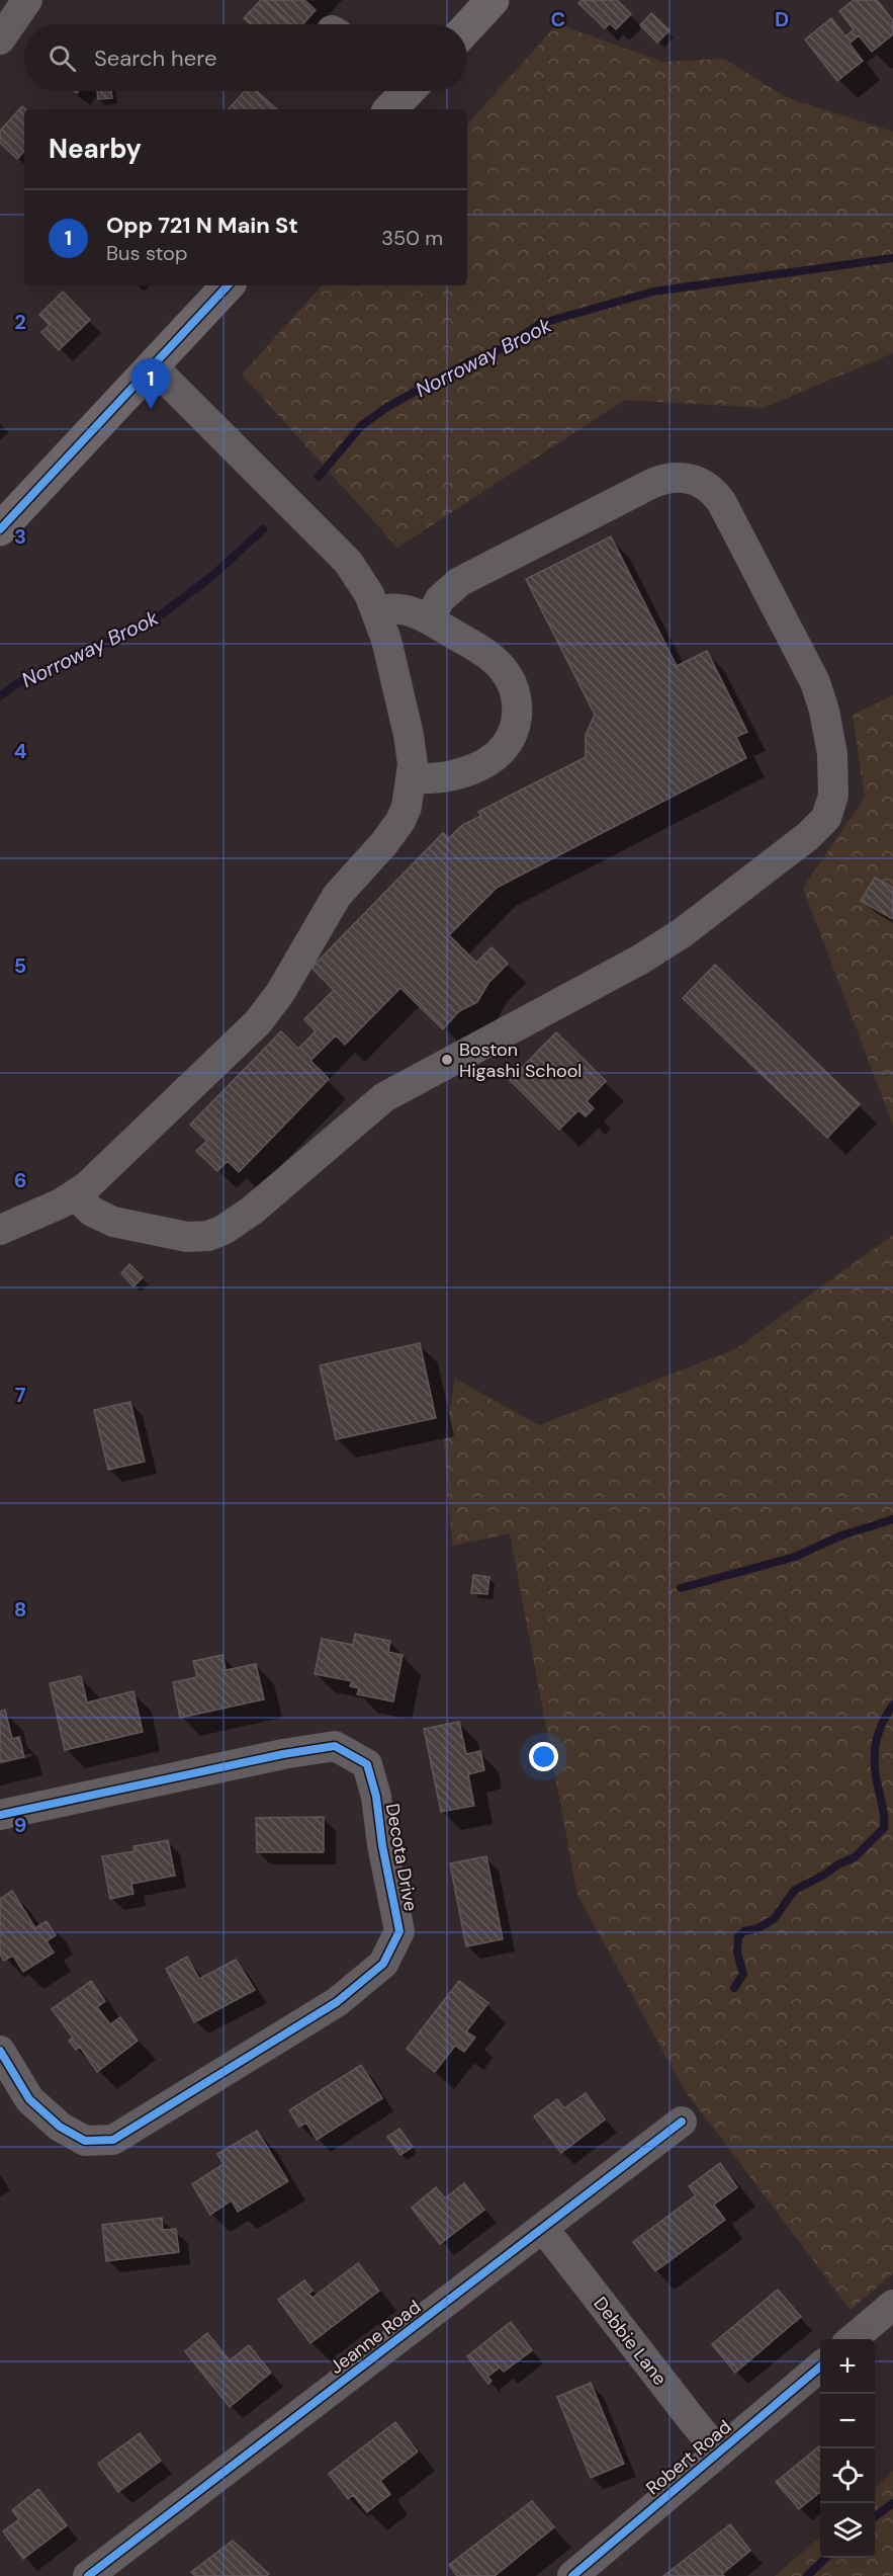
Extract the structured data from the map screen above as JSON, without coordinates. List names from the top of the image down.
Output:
{
  "streets": {
    "street": [
      "Decota Drive",
      "Jeanne Road",
      "Debbie Lane",
      "Robert Road"
    ]
  },
  "crossings": [
    ["Jeanne Road", "Debbie Lane"],
    ["Debbie Lane", "Robert Road"]
  ],
  "water": ["Norroway Brook"],
  "places": ["Boston Higashi School"],
  "page": {
    "search": "Search here",
    "heading": "Nearby",
    "list": [
      {
        "mark": "1",
        "name": "Opp 721 N Main St",
        "note": "Bus stop",
        "value": "350 m"
      }
    ],
    "pins": "1",
    "map_buttons": ["+", "−"]
  },
  "grid": {
    "columns": ["C", "D"],
    "rows": [
      "2",
      "3",
      "4",
      "5",
      "6",
      "7",
      "8",
      "9"
    ]
  }
}
